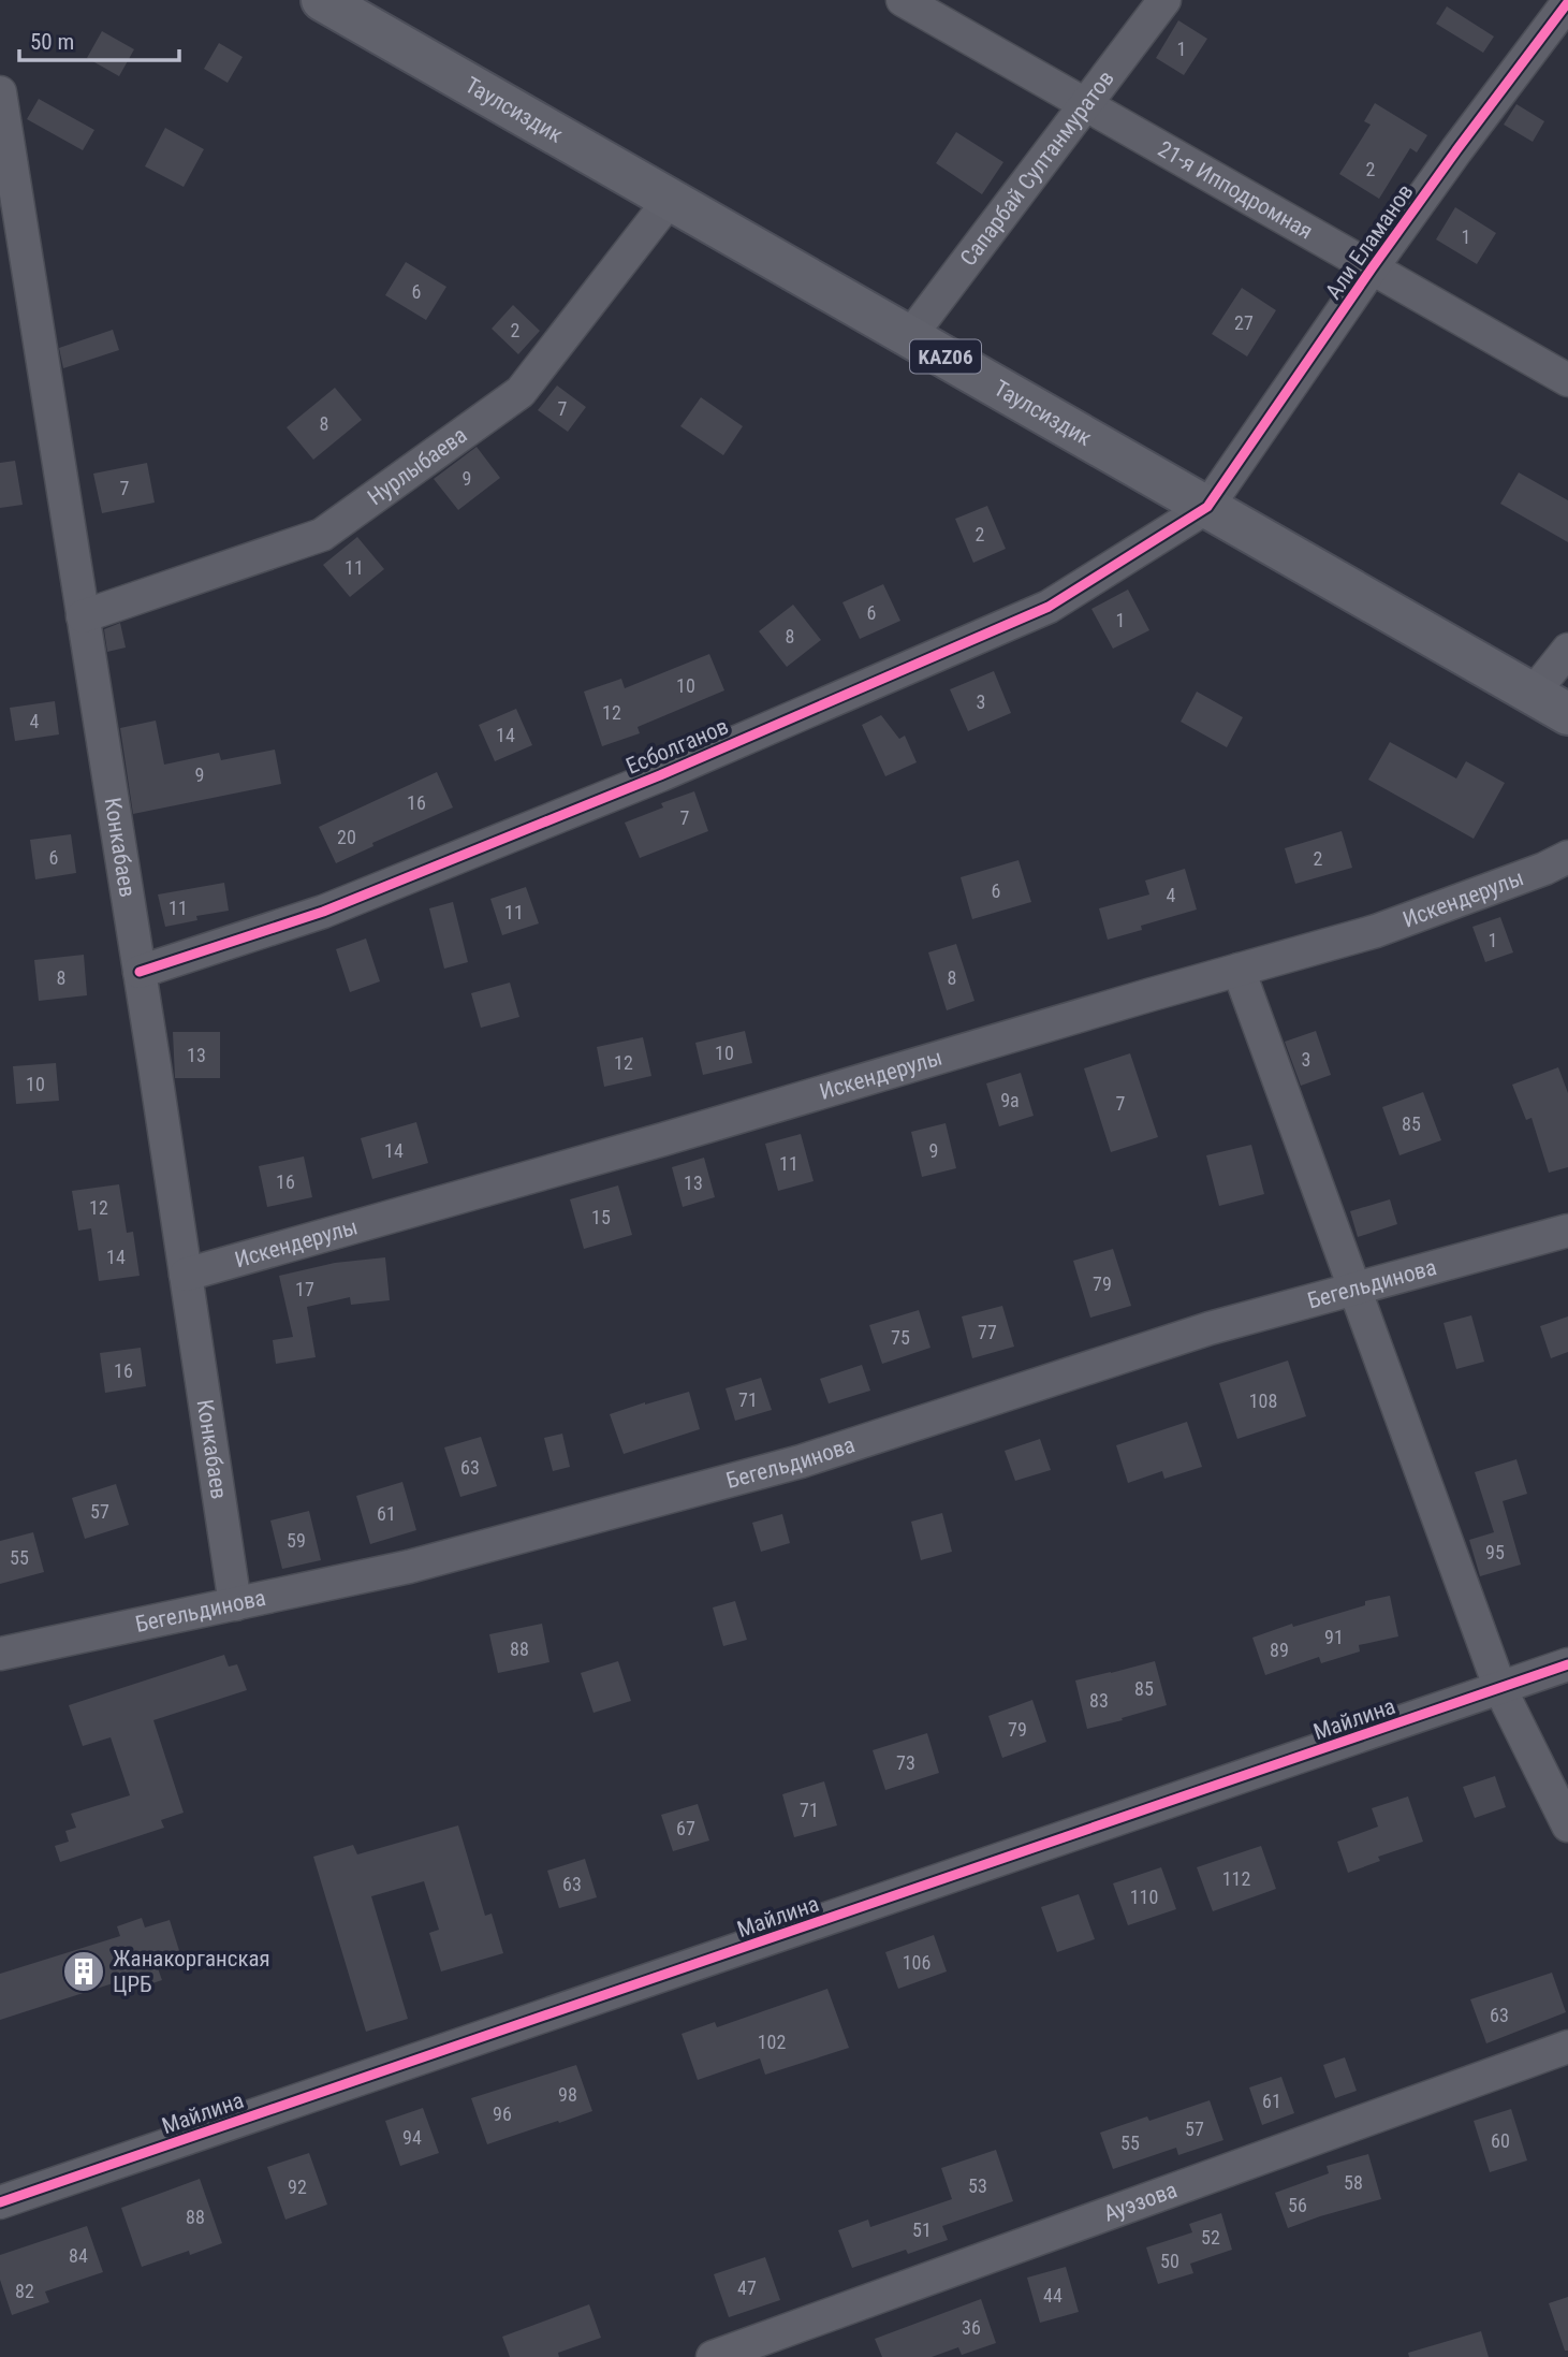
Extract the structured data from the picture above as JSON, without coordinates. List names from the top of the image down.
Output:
{
  "streets": {
    "main road": ["Таулсиздик", "KAZ06"],
    "street": [
      "Сапарбай Султанмуратов",
      "21-я Ипподромная",
      "Али Еламанов",
      "Нурлыбаева",
      "Есболганов",
      "Конкабаев",
      "Искендерулы",
      "Бегельдинова",
      "Майлина",
      "Ауэзова"
    ]
  },
  "crossings": [
    ["Таулсиздик", "Сапарбай Султанмуратов"],
    ["Таулсиздик", "Али Еламанов"],
    ["Таулсиздик", "Нурлыбаева"],
    ["Таулсиздик", "Есболганов"],
    ["Сапарбай Султанмуратов", "21-я Ипподромная"],
    ["21-я Ипподромная", "Али Еламанов"],
    ["Али Еламанов", "Есболганов"],
    ["Нурлыбаева", "Конкабаев"],
    ["Есболганов", "Конкабаев"],
    ["Конкабаев", "Искендерулы"],
    ["Конкабаев", "Бегельдинова"]
  ],
  "places": {
    "building": ["Жанакорганская ЦРБ"]
  },
  "house_numbers": [
    "1",
    "2",
    "1",
    "6",
    "27",
    "2",
    "7",
    "8",
    "9",
    "7",
    "2",
    "11",
    "6",
    "1",
    "8",
    "10",
    "3",
    "12",
    "4",
    "14",
    "9",
    "16",
    "7",
    "20",
    "6",
    "2",
    "6",
    "4",
    "11",
    "11",
    "1",
    "8",
    "8",
    "10",
    "13",
    "3",
    "12",
    "10",
    "9а",
    "7",
    "85",
    "14",
    "9",
    "11",
    "16",
    "13",
    "12",
    "15",
    "14",
    "79",
    "17",
    "77",
    "75",
    "16",
    "71",
    "108",
    "63",
    "57",
    "61",
    "59",
    "95",
    "55",
    "91",
    "88",
    "89",
    "85",
    "83",
    "79",
    "73",
    "71",
    "67",
    "112",
    "63",
    "110",
    "106",
    "63",
    "102",
    "98",
    "61",
    "96",
    "57",
    "94",
    "60",
    "55",
    "58",
    "53",
    "92",
    "56",
    "88",
    "51",
    "52",
    "84",
    "50",
    "47",
    "82",
    "44",
    "36"
  ],
  "scale_bar": "50 m"
}
